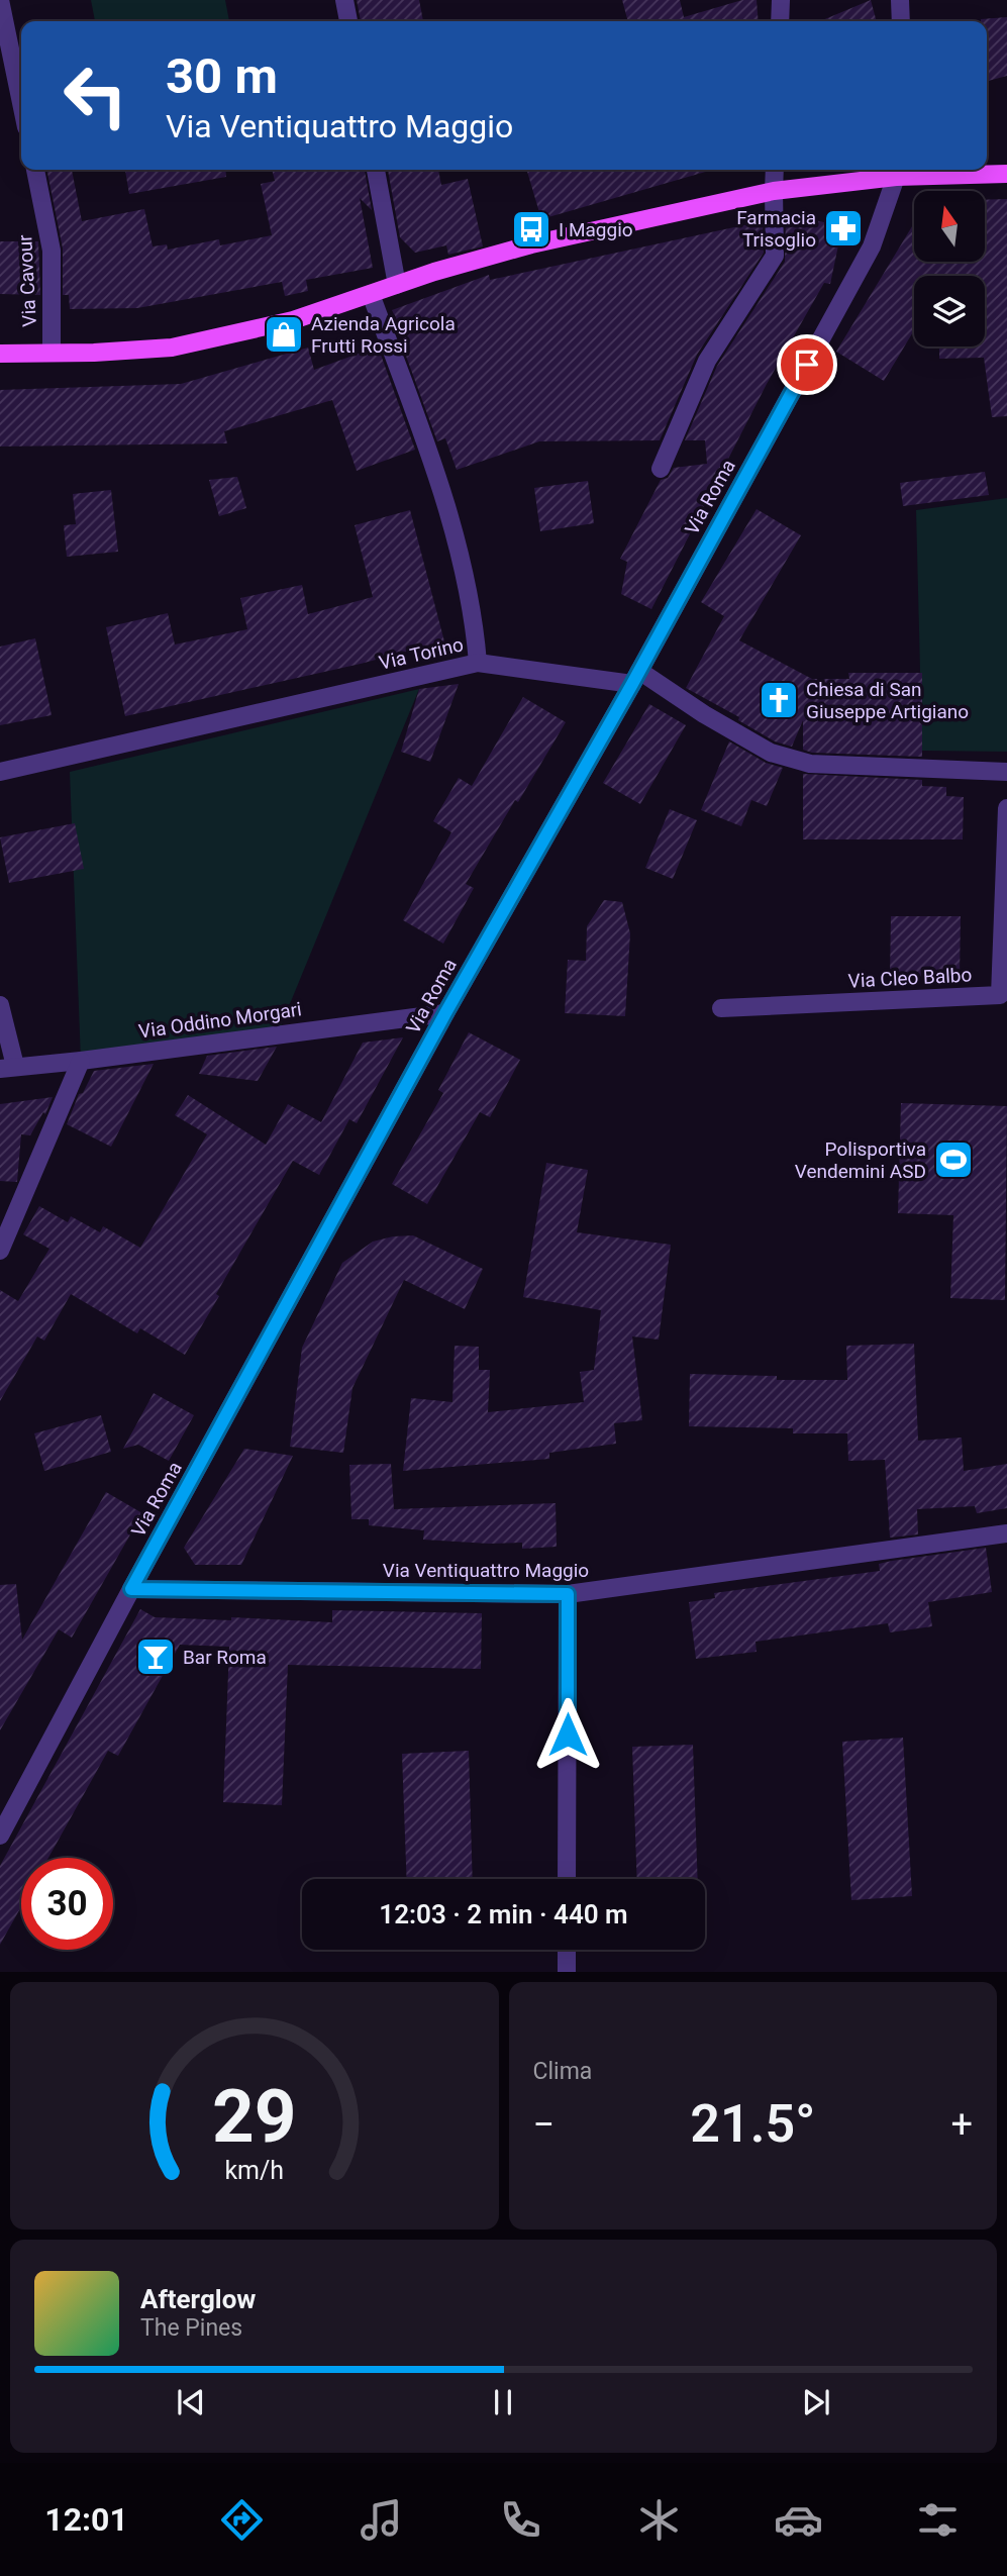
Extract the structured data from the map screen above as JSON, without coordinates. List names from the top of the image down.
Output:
{
  "streets": {
    "street": [
      "Via Cavour",
      "Via Roma",
      "Via Torino",
      "Via Cleo Balbo",
      "Via Oddino Morgari",
      "Via Ventiquattro Maggio"
    ]
  },
  "crossings": [
    ["Via Roma", "Via Oddino Morgari"],
    ["Via Roma", "Via Ventiquattro Maggio"]
  ],
  "places": {
    "pharmacy": ["Farmacia Trisoglio"],
    "bus stop": ["I Maggio"],
    "shop": ["Azienda Agricola Frutti Rossi"],
    "church": ["Chiesa di San Giuseppe Artigiano"],
    "sports": ["Polisportiva Vendemini ASD"],
    "bar": ["Bar Roma"]
  },
  "north": "top",
  "page": {
    "turn": ["30 m", "Via Ventiquattro Maggio"],
    "limit": "30",
    "trip": "12:03 · 2 min · 440 m",
    "tile": "Clima",
    "heat": ["−", "21.5°", "+"],
    "song": ["Afterglow", "The Pines"],
    "tabs": "12:01",
    "gauge": ["29", "km/h"]
  }
}
